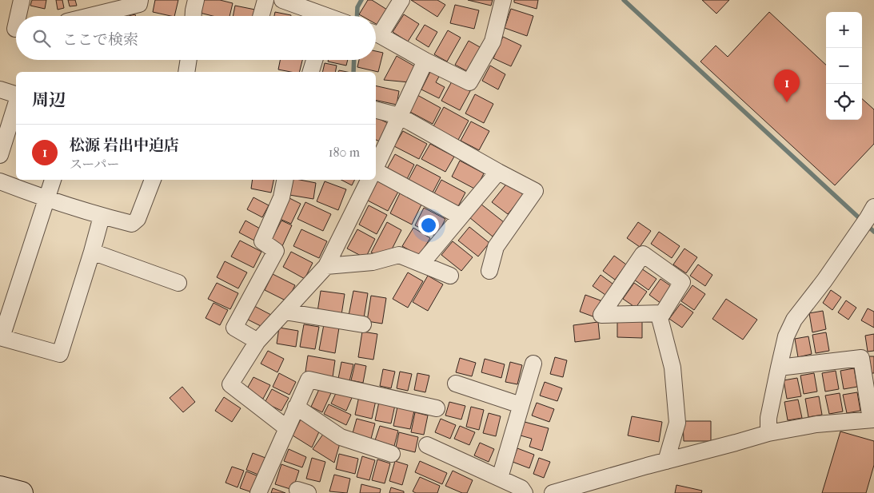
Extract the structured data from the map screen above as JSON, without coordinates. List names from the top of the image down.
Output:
{
  "page": {
    "map_buttons": ["+", "−"],
    "search": "ここで検索",
    "pins": "1",
    "heading": "周辺",
    "list": [
      {
        "mark": "1",
        "name": "松源 岩出中迫店",
        "note": "スーパー",
        "value": "180 m"
      }
    ]
  }
}
